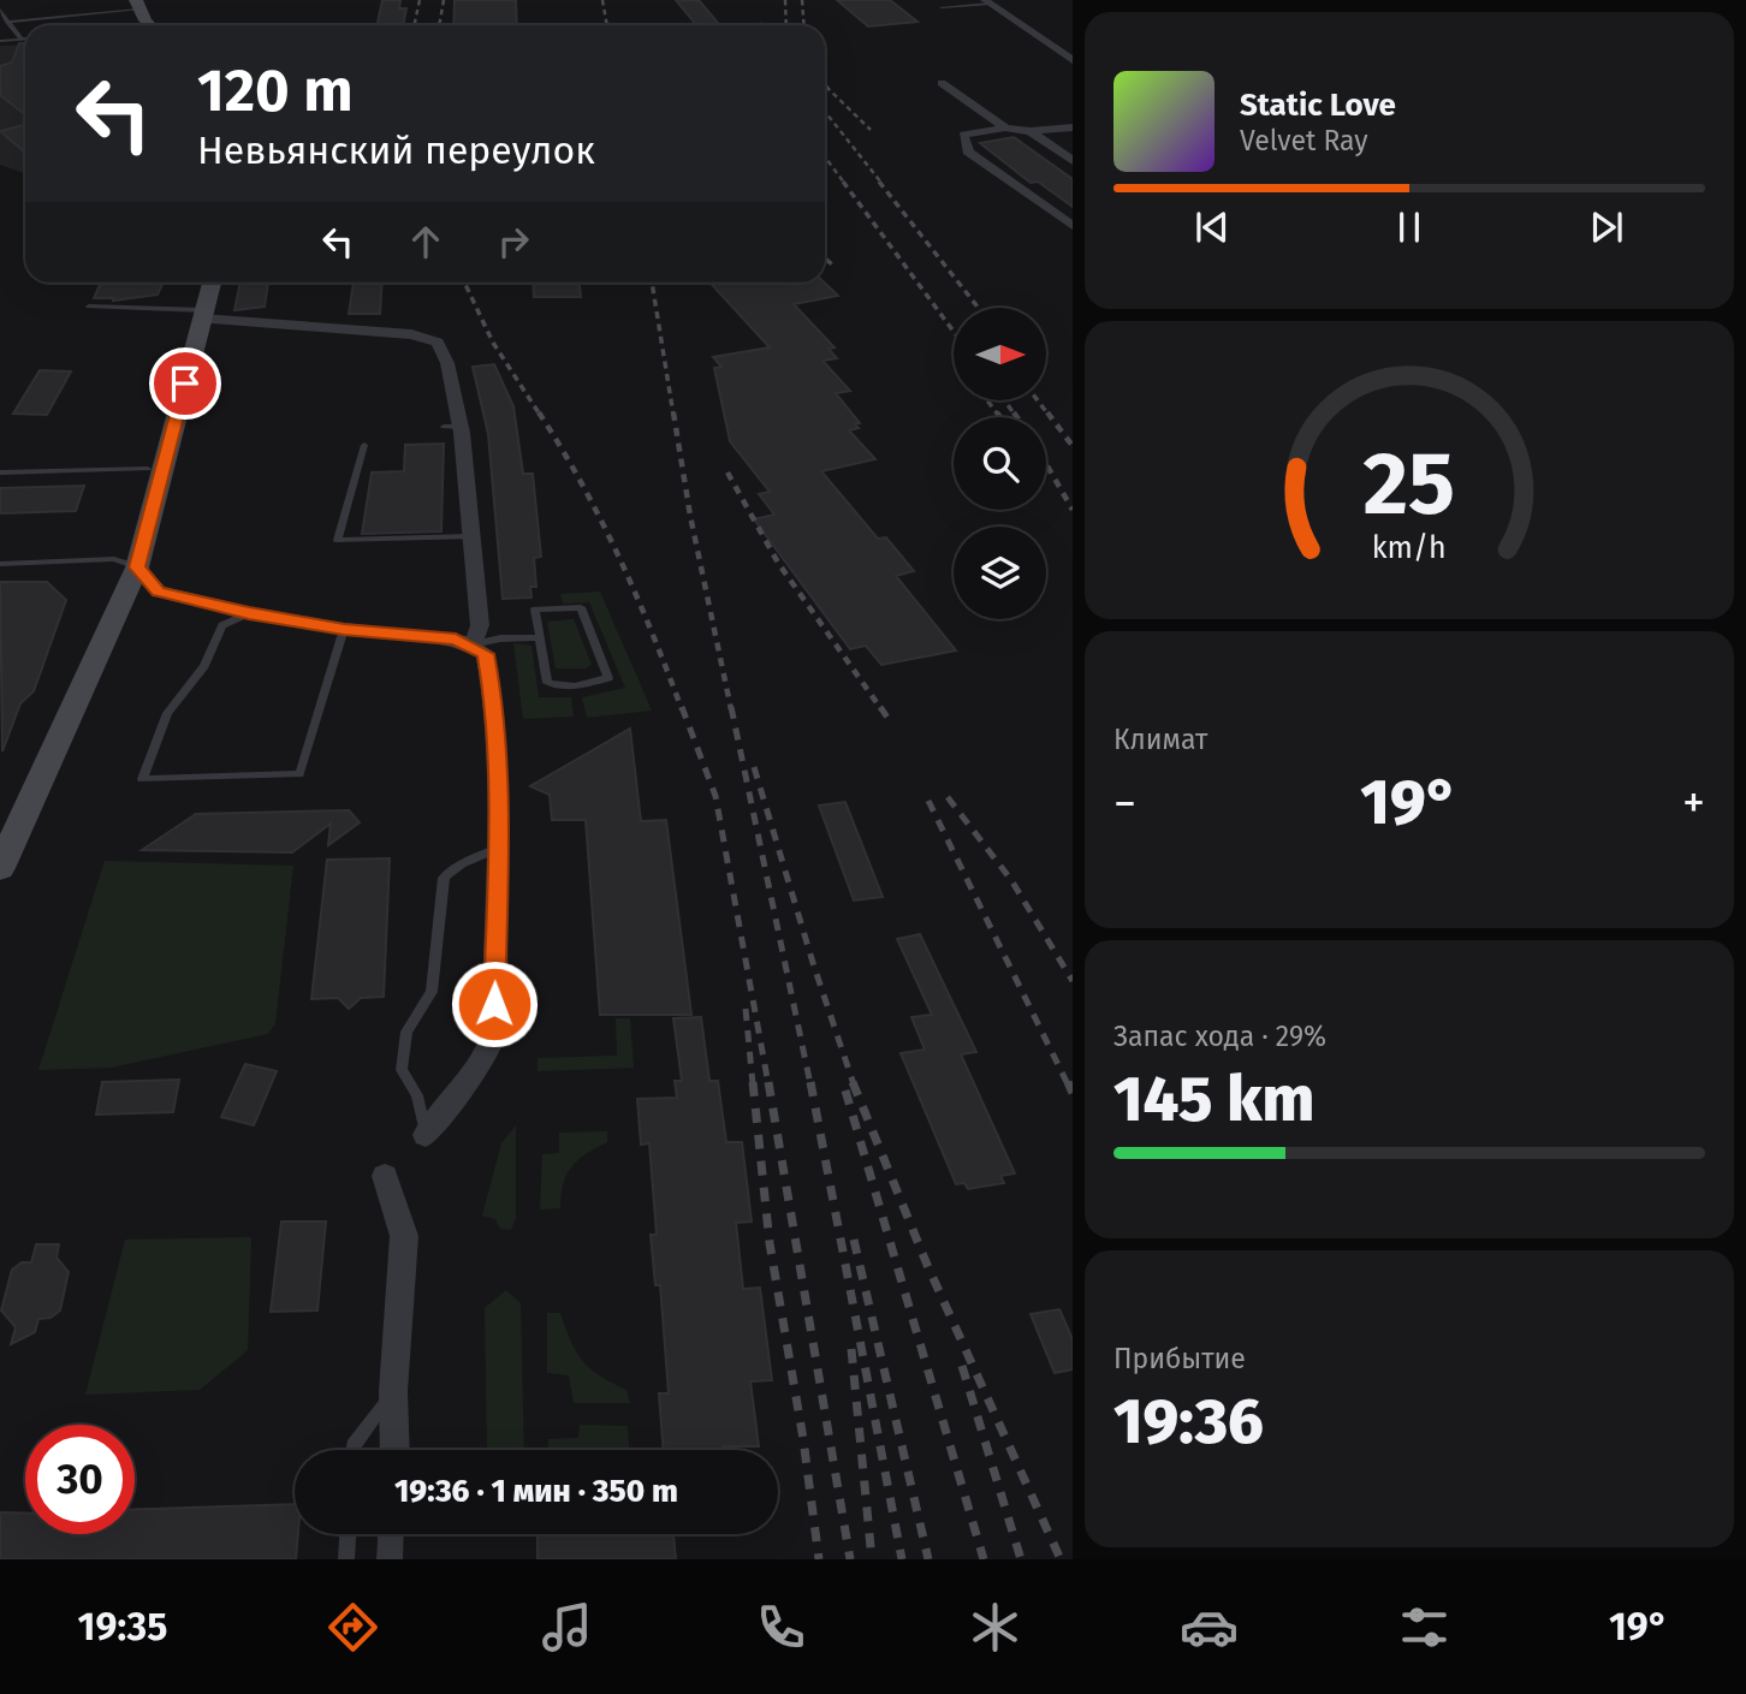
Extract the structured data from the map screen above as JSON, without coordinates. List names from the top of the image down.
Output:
{
  "north": "right",
  "page": {
    "turn": ["120 m", "Невьянский переулок"],
    "song": ["Static Love", "Velvet Ray"],
    "tile": [
      "Климат",
      ["Запас хода · 29%", "145 km"],
      ["Прибытие", "19:36"]
    ],
    "heat": ["−", "19°", "+"],
    "limit": "30",
    "trip": "19:36 · 1 мин · 350 m",
    "tabs": ["19:35", "19°"],
    "gauge": ["25", "km/h"]
  }
}
